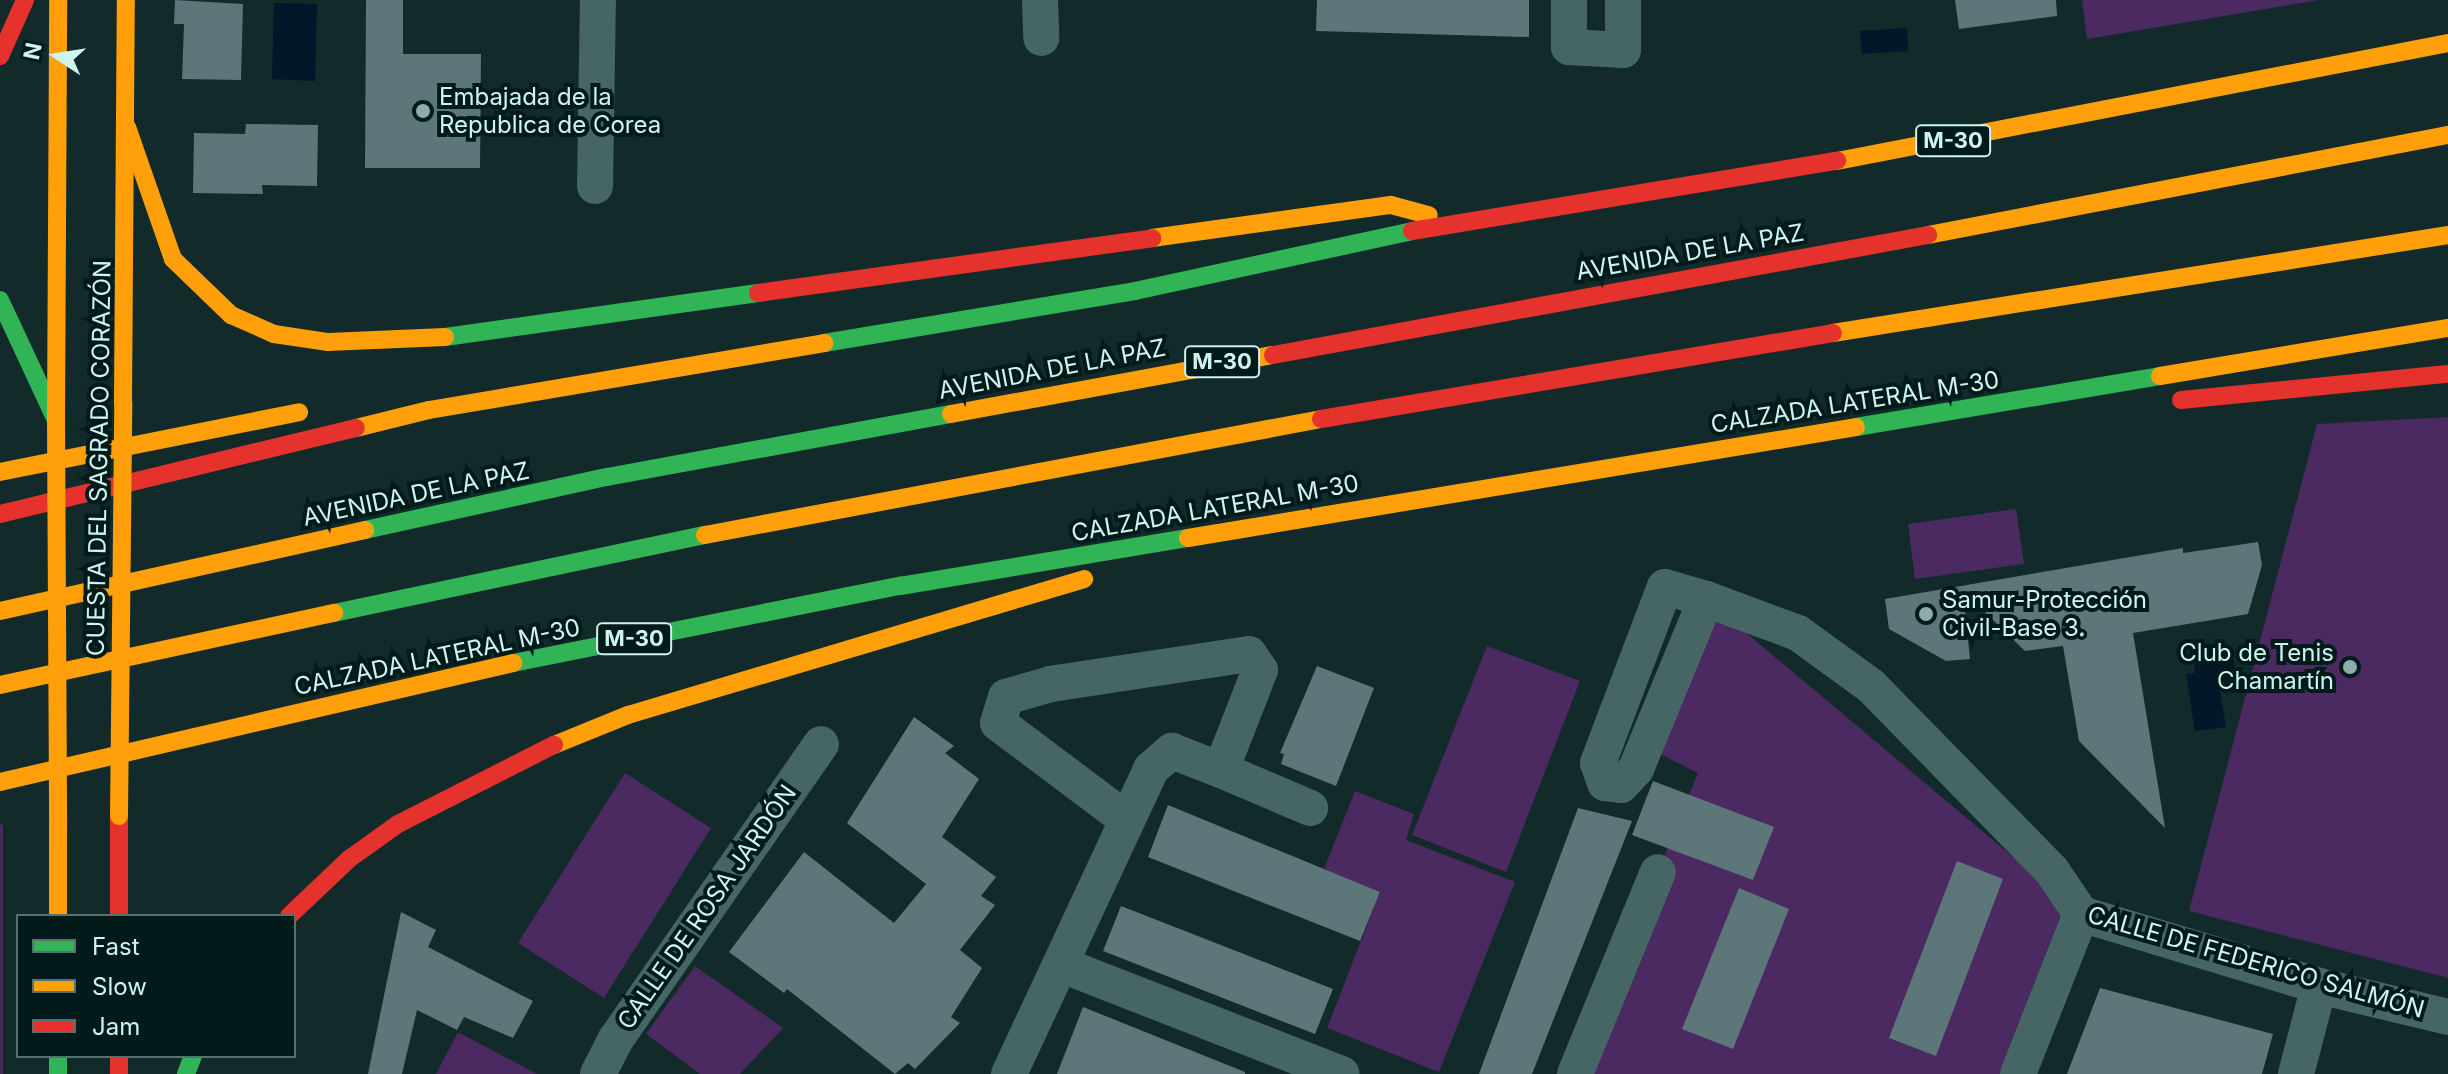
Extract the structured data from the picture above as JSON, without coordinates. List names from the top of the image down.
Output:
{
  "streets": {
    "main road": [
      "M-30",
      "AVENIDA DE LA PAZ",
      "CALZADA LATERAL M-30",
      "CUESTA DEL SAGRADO CORAZÓN"
    ],
    "street": ["CALLE DE ROSA JARDÓN", "CALLE DE FEDERICO SALMÓN"]
  },
  "places": ["Embajada de la Republica de Corea", "Samur-Protección Civil-Base 3.", "Club de Tenis Chamartín"],
  "legend": ["Fast", "Slow", "Jam"],
  "north": "left"
}
